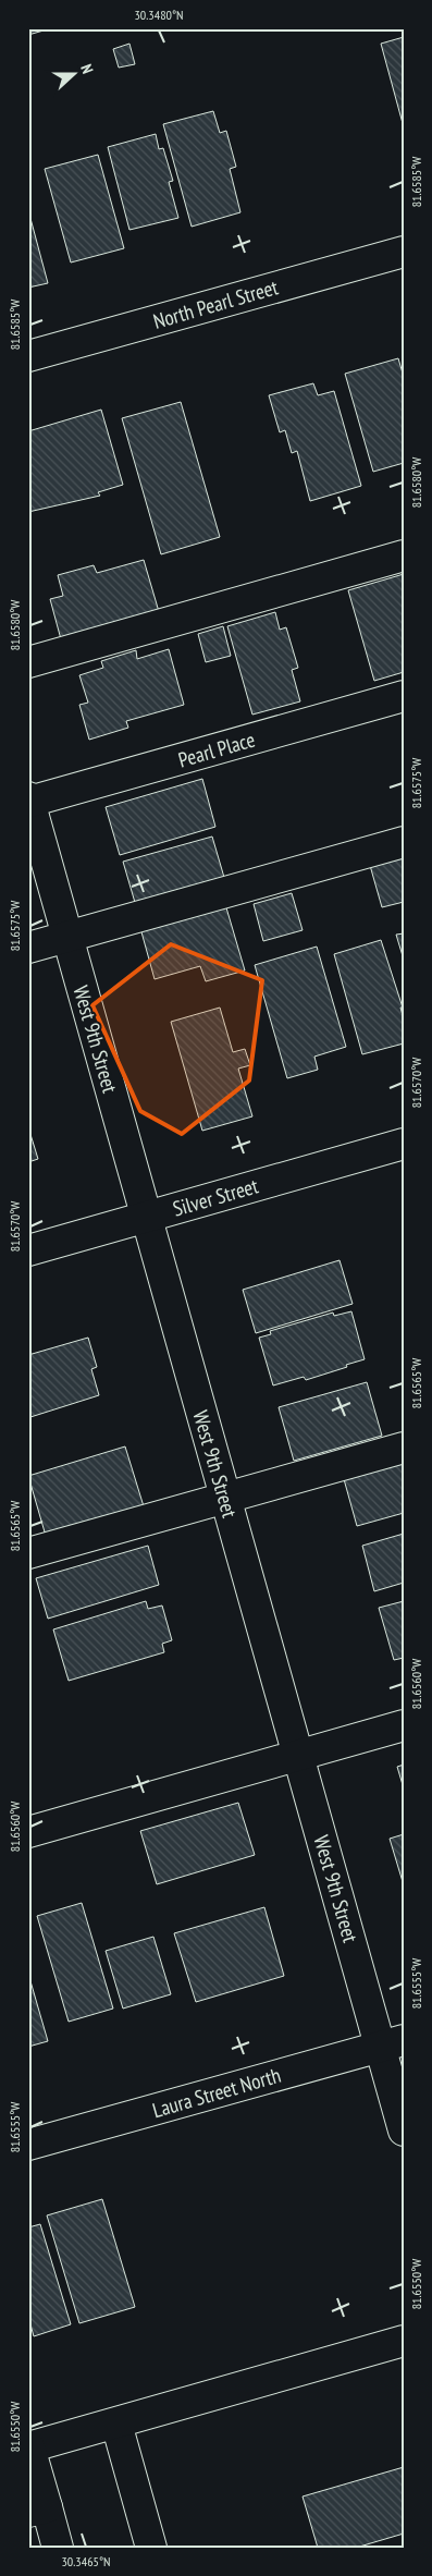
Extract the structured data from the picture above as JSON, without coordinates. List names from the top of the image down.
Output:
{
  "streets": {
    "street": [
      "North Pearl Street",
      "Pearl Place",
      "West 9th Street",
      "Silver Street",
      "Laura Street North"
    ]
  },
  "crossings": [
    ["Pearl Place", "West 9th Street"],
    ["West 9th Street", "Silver Street"],
    ["West 9th Street", "Laura Street North"]
  ],
  "north": "right",
  "coordinates": [
    "30.3480°N",
    "81.6585°W",
    "81.6580°W",
    "81.6575°W",
    "81.6570°W",
    "81.6565°W",
    "81.6560°W",
    "81.6555°W",
    "81.6550°W",
    "30.3465°N"
  ]
}
